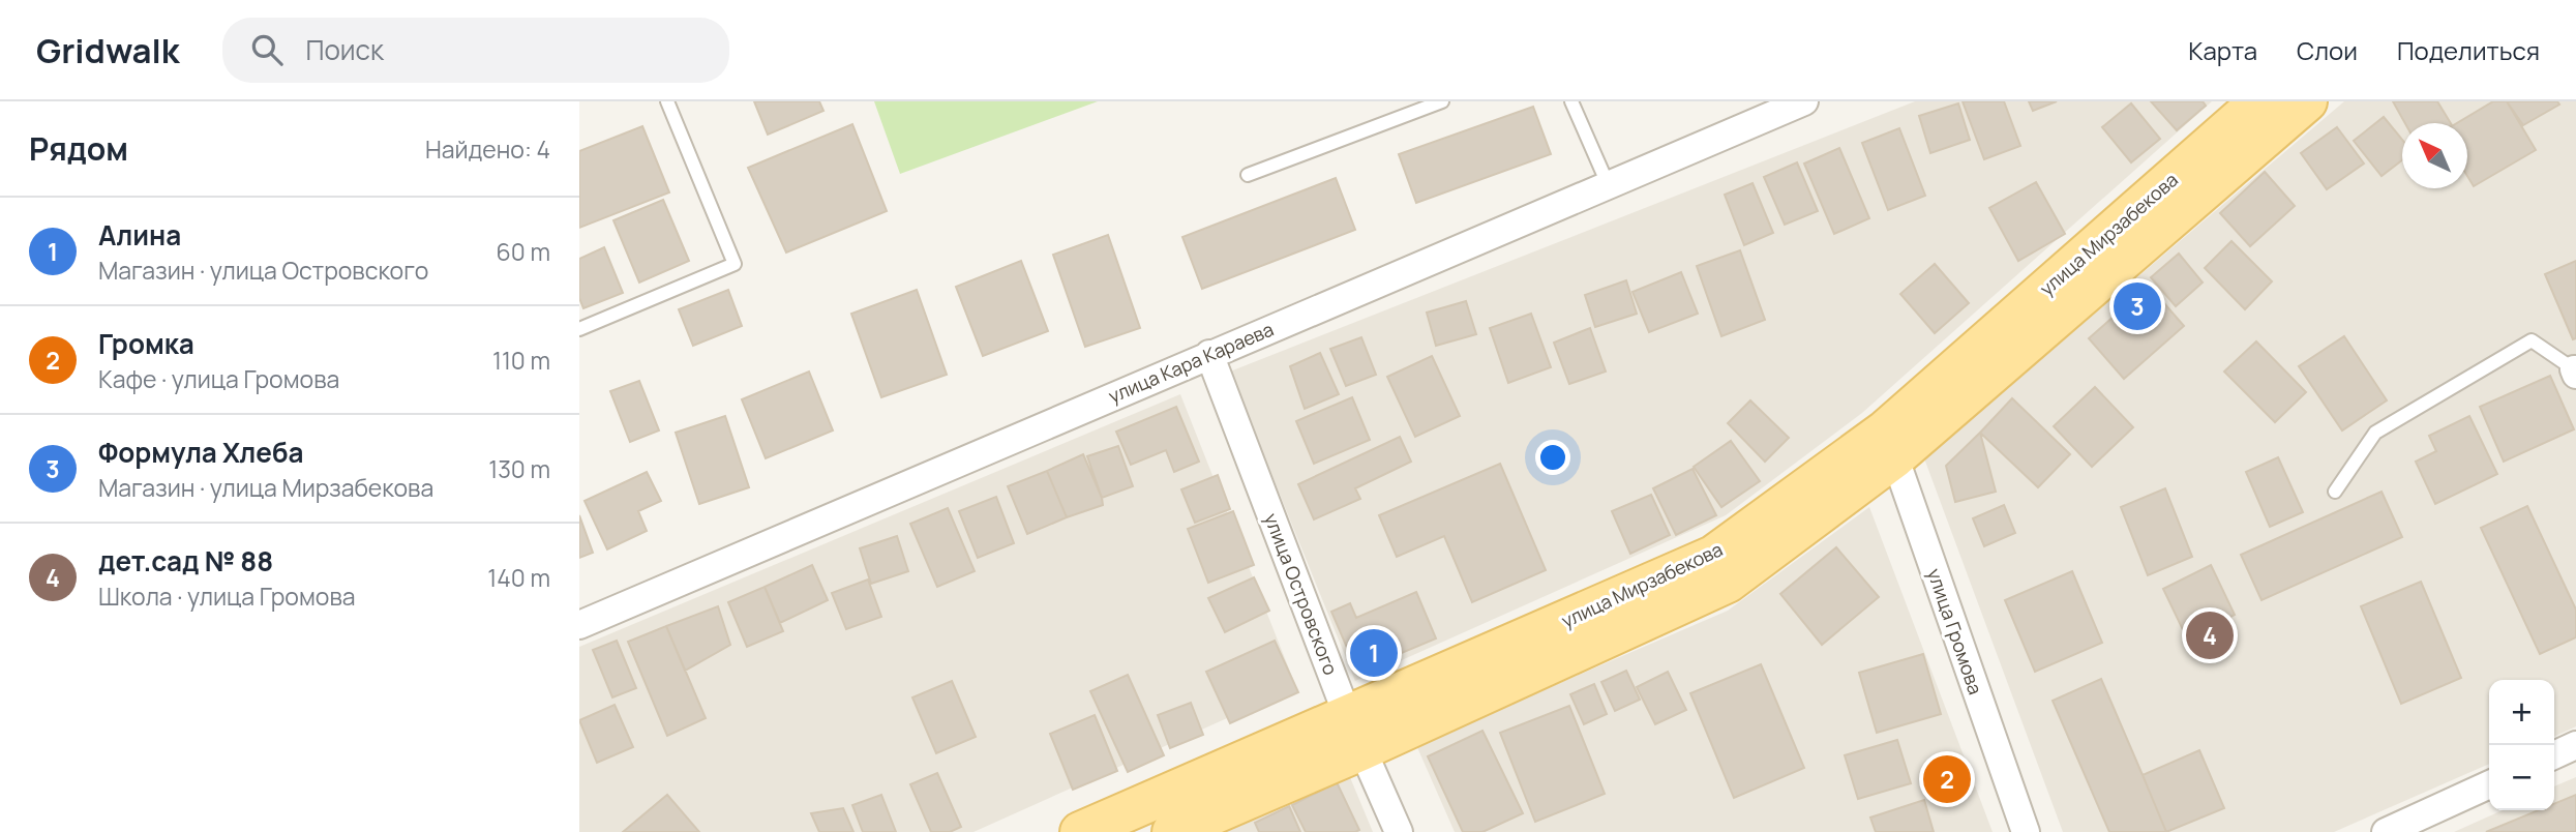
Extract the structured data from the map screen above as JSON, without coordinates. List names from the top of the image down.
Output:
{
  "streets": {
    "main road": ["улица Мирзабекова"],
    "street": ["улица Кара Караева", "улица Островского", "улица Громова"]
  },
  "crossings": [
    ["улица Мирзабекова", "улица Островского"],
    ["улица Мирзабекова", "улица Громова"],
    ["улица Кара Караева", "улица Островского"]
  ],
  "north": "top left",
  "page": {
    "header": "Gridwalk",
    "search": "Поиск",
    "nav": ["Карта", "Слои", "Поделиться"],
    "heading": ["Рядом", "Найдено: 4"],
    "list": [
      {
        "mark": "1",
        "name": "Алина",
        "note": "Магазин · улица Островского",
        "value": "60 m"
      },
      {
        "mark": "2",
        "name": "Громка",
        "note": "Кафе · улица Громова",
        "value": "110 m"
      },
      {
        "mark": "3",
        "name": "Формула Хлеба",
        "note": "Магазин · улица Мирзабекова",
        "value": "130 m"
      },
      {
        "mark": "4",
        "name": "дет.сад № 88",
        "note": "Школа · улица Громова",
        "value": "140 m"
      }
    ],
    "pins": [
      "3",
      "4",
      "1",
      "2"
    ],
    "map_buttons": ["+", "−"]
  }
}
